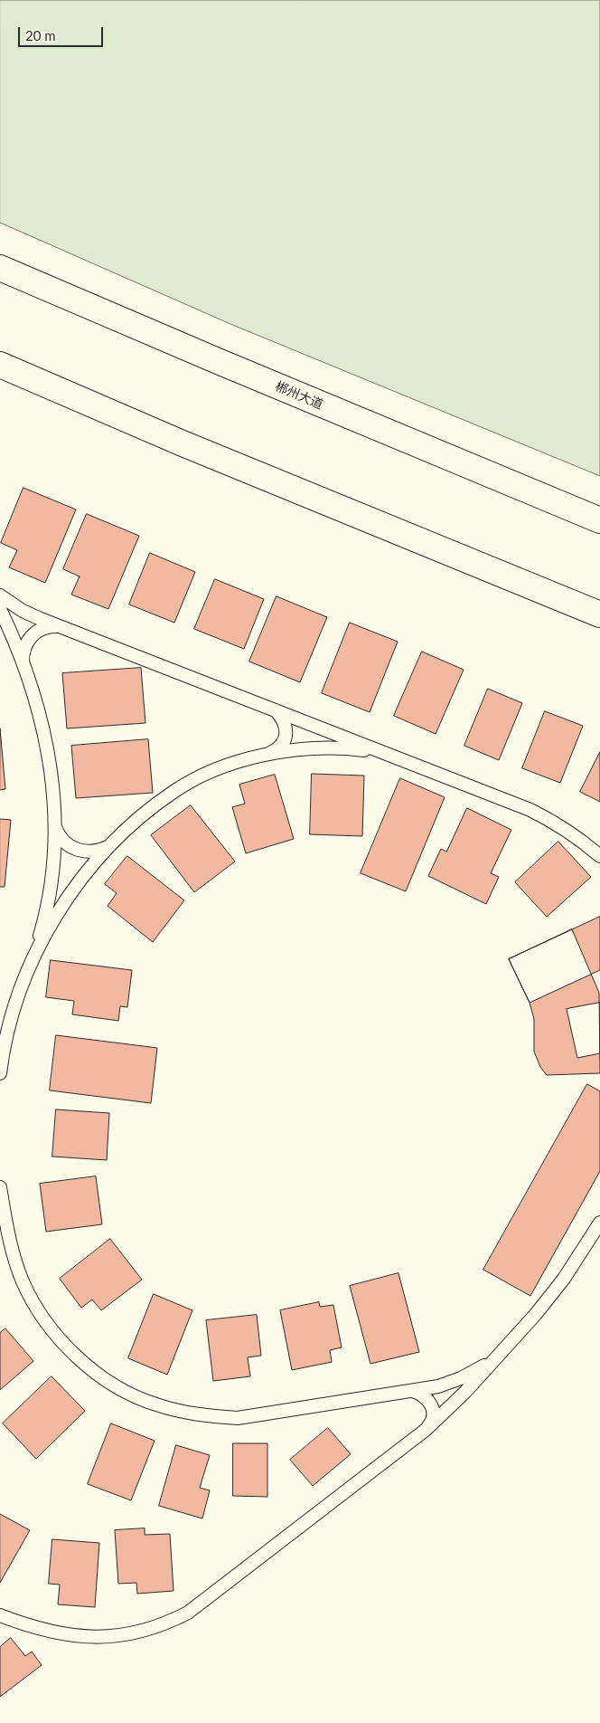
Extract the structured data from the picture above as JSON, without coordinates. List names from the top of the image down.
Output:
{
  "streets": {
    "highway": ["郴州大道"]
  },
  "scale_bar": "20 m"
}
